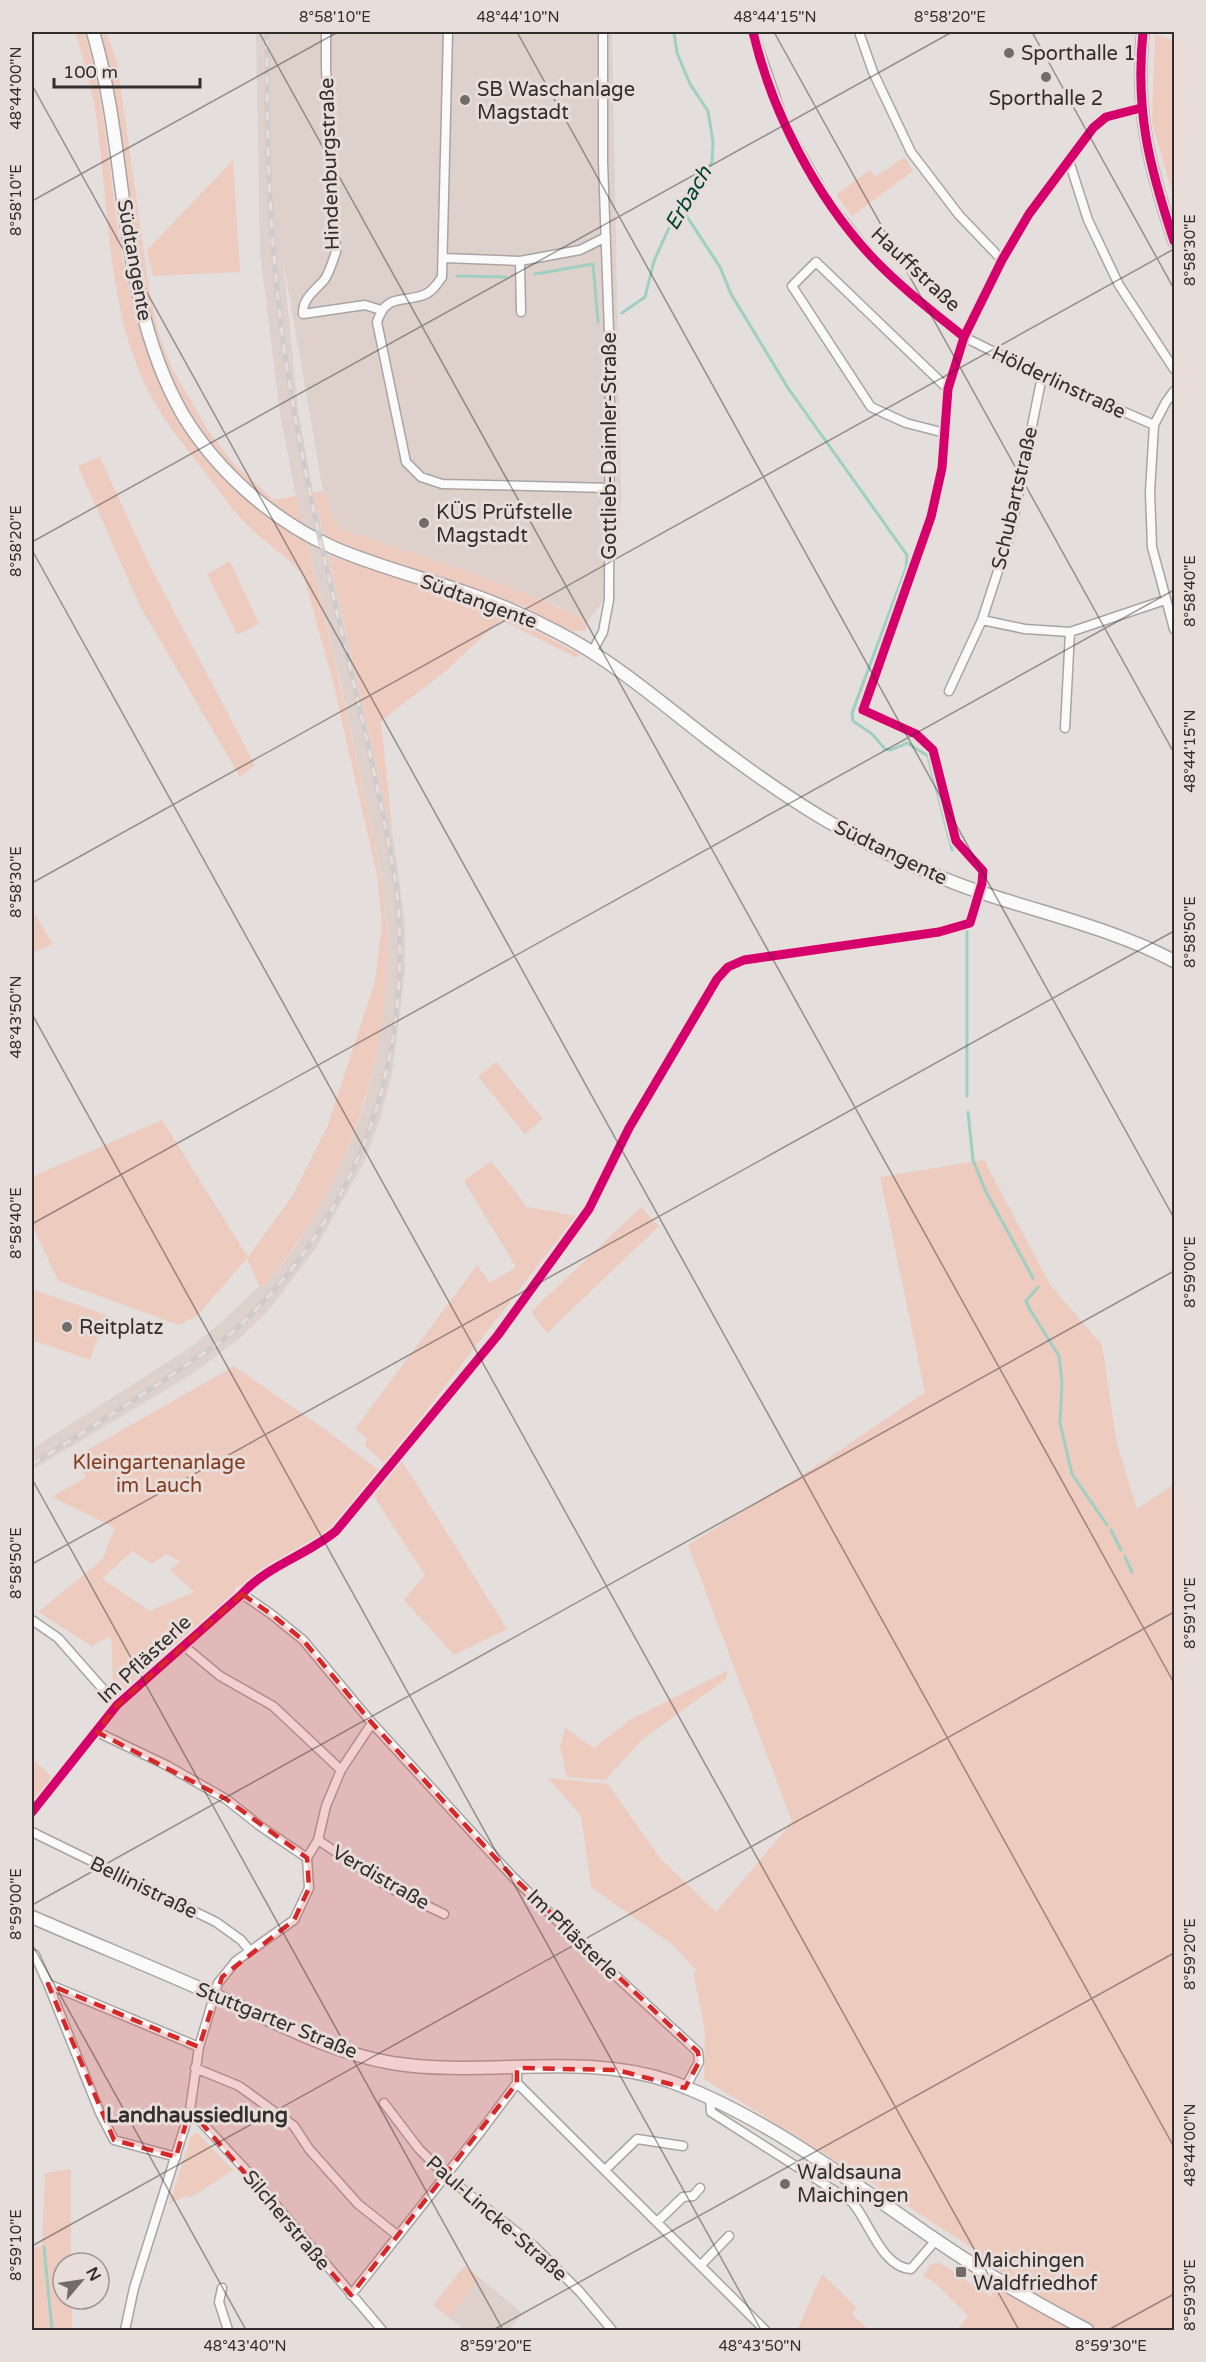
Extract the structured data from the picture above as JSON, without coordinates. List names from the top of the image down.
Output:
{
  "streets": {
    "main road": ["Südtangente", "Stuttgarter Straße"],
    "street": [
      "Hindenburgstraße",
      "Hauffstraße",
      "Hölderlinstraße",
      "Gottlieb-Daimler-Straße",
      "Schubartstraße",
      "Im Pflästerle",
      "Verdistraße",
      "Bellinistraße",
      "Paul-Lincke-Straße",
      "Silcherstraße"
    ]
  },
  "crossings": [
    ["Südtangente", "Gottlieb-Daimler-Straße"],
    ["Hauffstraße", "Hölderlinstraße"],
    ["Hölderlinstraße", "Schubartstraße"],
    ["Im Pflästerle", "Verdistraße"],
    ["Im Pflästerle", "Stuttgarter Straße"],
    ["Verdistraße", "Bellinistraße"],
    ["Verdistraße", "Stuttgarter Straße"],
    ["Verdistraße", "Silcherstraße"]
  ],
  "districts": ["Landhaussiedlung"],
  "water": ["Erbach"],
  "parks": ["Kleingartenanlage im Lauch"],
  "places": {
    "other": [
      "Sporthalle 1",
      "Sporthalle 2",
      "SB Waschanlage Magstadt",
      "KÜS Prüfstelle Magstadt",
      "Reitplatz",
      "Waldsauna Maichingen"
    ],
    "transit": ["Maichingen Waldfriedhof"]
  },
  "scale_bar": "100 m",
  "north": "top right",
  "coordinates": [
    "8°58'10\"E",
    "48°44'10\"N",
    "48°44'15\"N",
    "8°58'20\"E",
    "48°44'00\"N",
    "8°58'30\"E",
    "8°58'40\"E",
    "8°58'50\"E",
    "48°43'50\"N",
    "8°59'00\"E",
    "8°59'10\"E",
    "8°59'20\"E",
    "8°59'30\"E",
    "48°43'40\"N"
  ]
}
